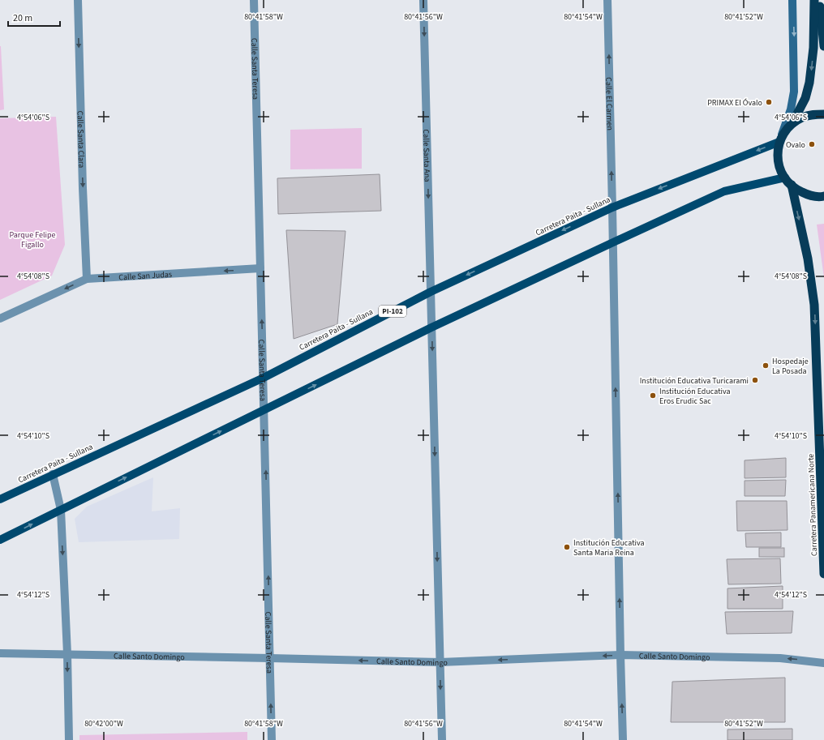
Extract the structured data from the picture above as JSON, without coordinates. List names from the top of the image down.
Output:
{
  "streets": {
    "highway": ["Carretera Panamericana Norte"],
    "main road": ["Carretera Paita - Sullana", "PI-102"],
    "street": [
      "Calle Santa Teresa",
      "Calle El Carmen",
      "Calle Santa Clara",
      "Calle Santa Ana",
      "Calle San Judas",
      "Calle Santo Domingo"
    ]
  },
  "crossings": [
    ["Calle Santa Teresa", "Carretera Paita - Sullana"],
    ["Calle Santa Teresa", "Calle San Judas"],
    ["Calle Santa Teresa", "Calle Santo Domingo"],
    ["Calle El Carmen", "Carretera Paita - Sullana"],
    ["Calle El Carmen", "Calle Santo Domingo"],
    ["Calle Santa Clara", "Calle San Judas"],
    ["Calle Santa Ana", "Carretera Paita - Sullana"],
    ["Calle Santa Ana", "Calle Santo Domingo"]
  ],
  "one_way": [
    "Calle Santa Teresa",
    "Calle El Carmen",
    "Calle Santa Clara",
    "Calle Santa Ana",
    "Calle San Judas",
    "Carretera Panamericana Norte",
    "Calle Santo Domingo"
  ],
  "parks": ["Parque Felipe Figallo"],
  "places": [
    "PRIMAX El Óvalo",
    "Ovalo",
    "Hospedaje La Posada",
    "Institución Educativa Turicarami",
    "Institución Educativa Eros Erudic Sac",
    "Institución Educativa Santa Maria Reina"
  ],
  "scale_bar": "20 m",
  "coordinates": [
    "80°41'58\"W",
    "80°41'56\"W",
    "80°41'54\"W",
    "80°41'52\"W",
    "4°54'06\"S",
    "4°54'08\"S",
    "4°54'10\"S",
    "4°54'12\"S",
    "80°42'00\"W"
  ]
}
